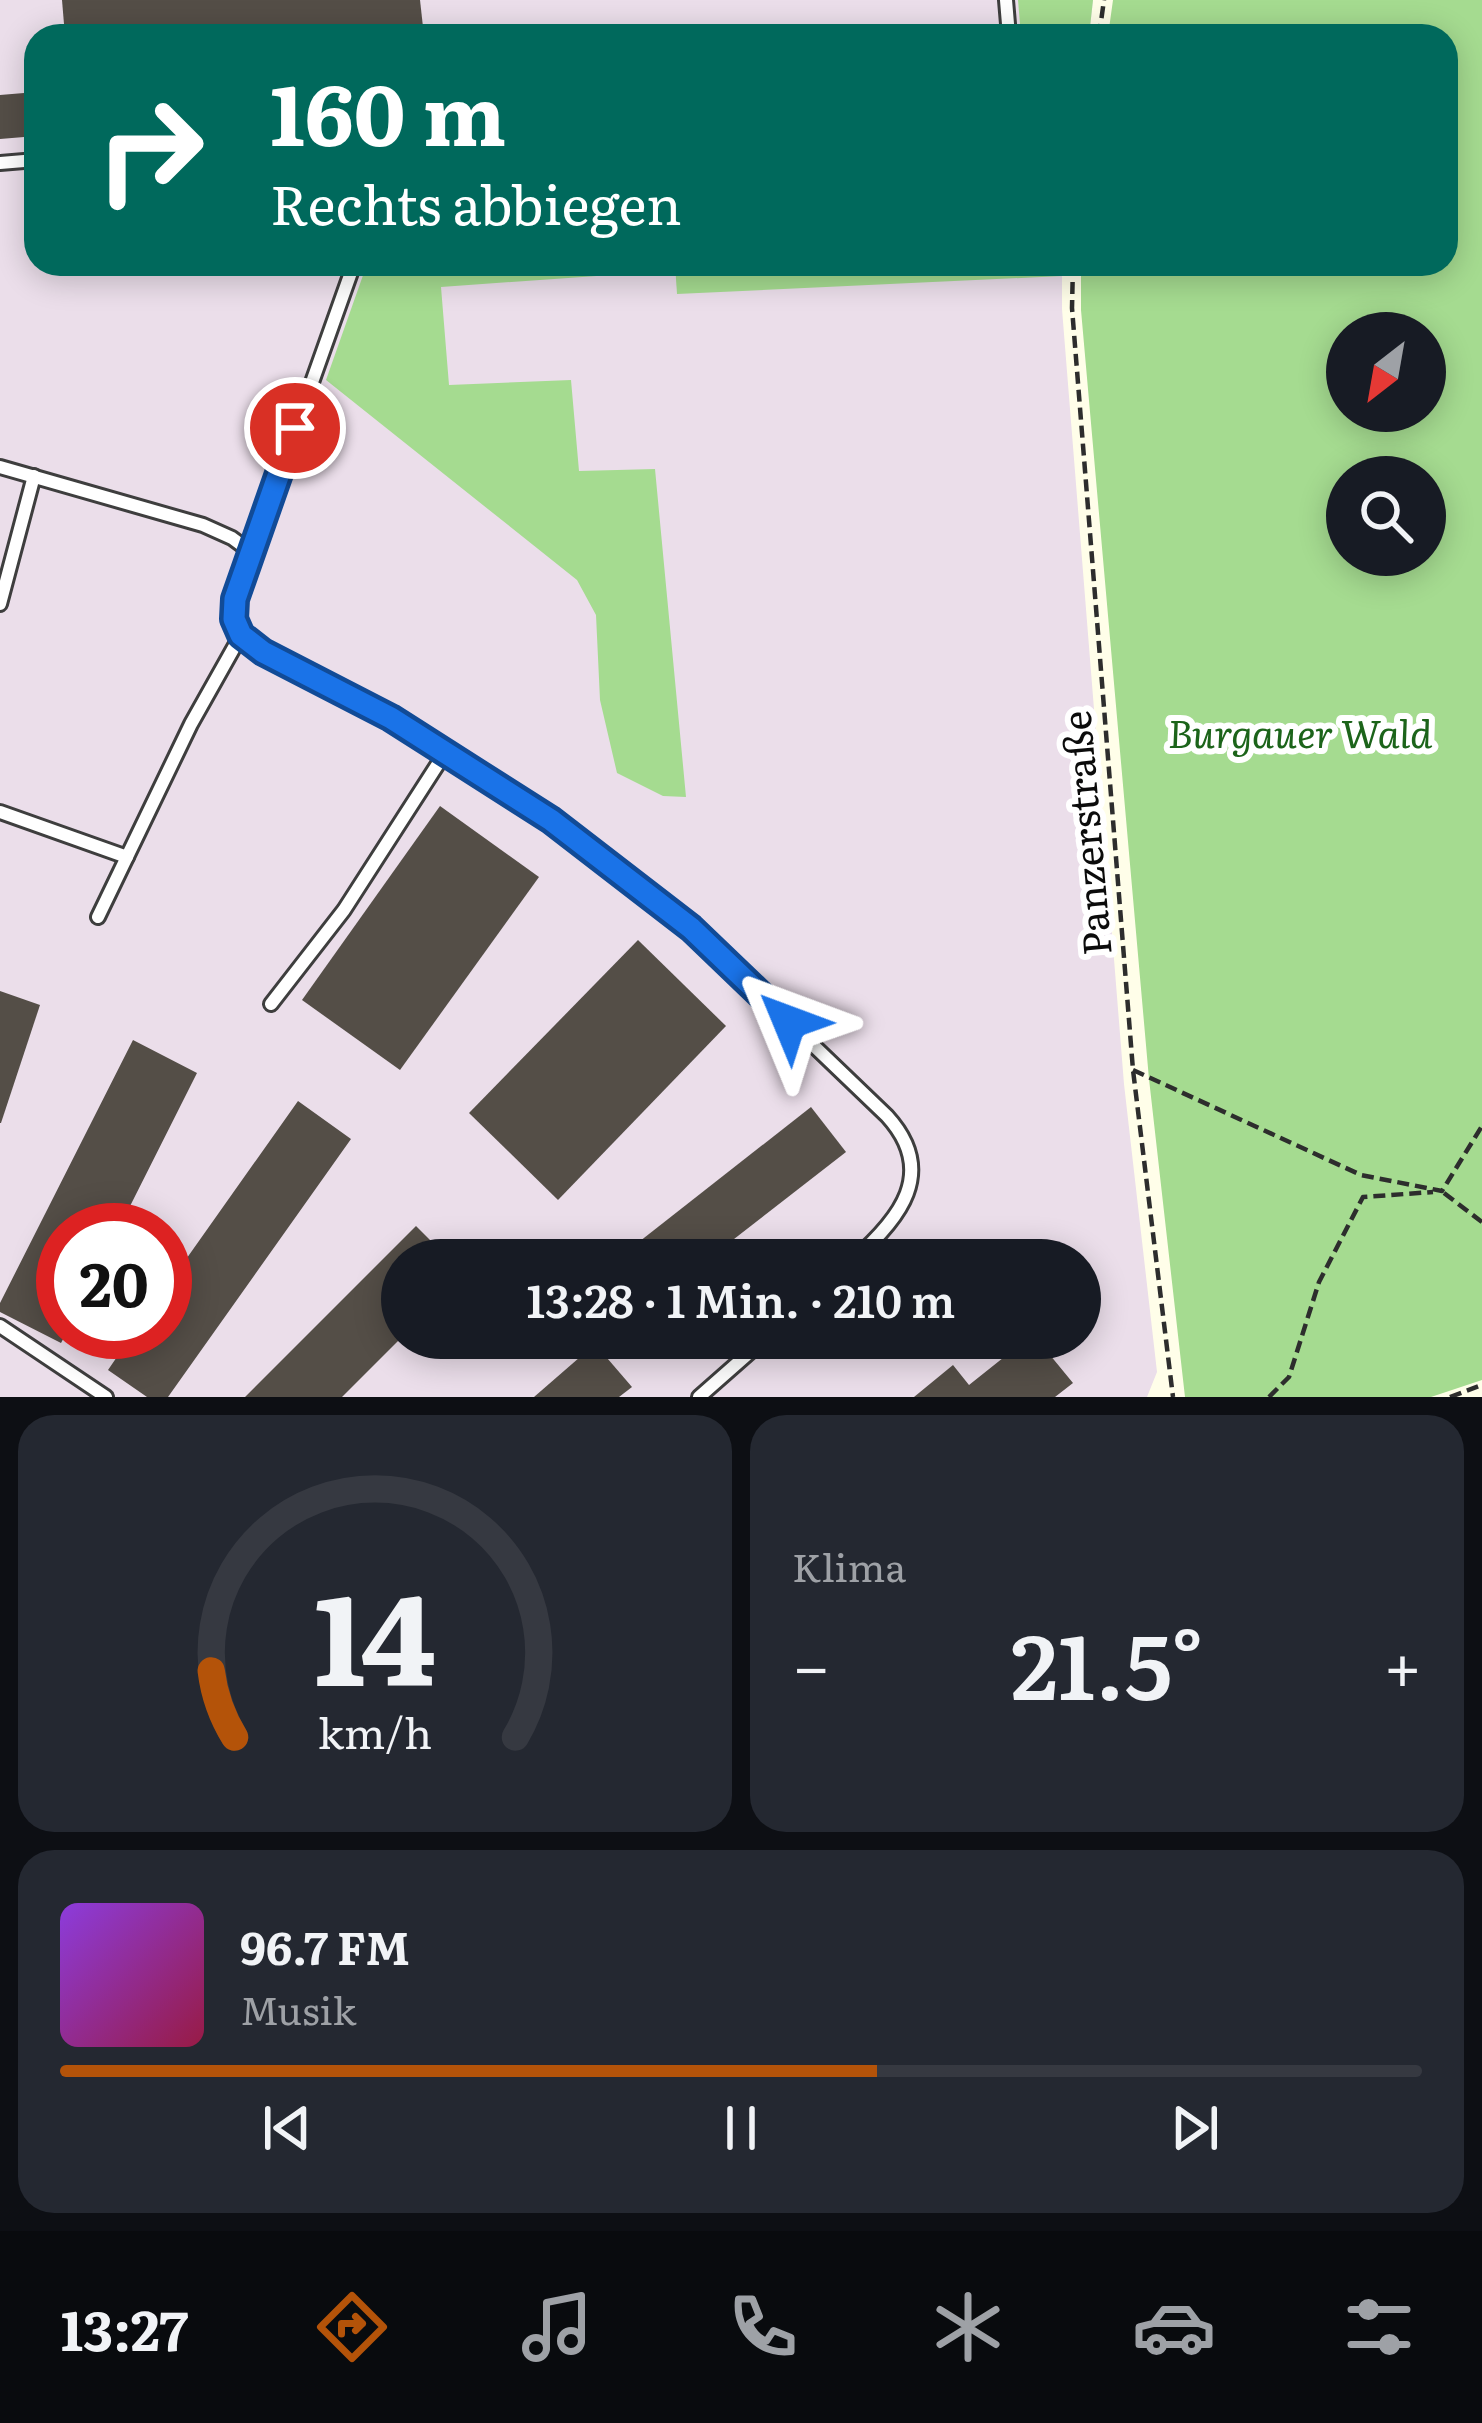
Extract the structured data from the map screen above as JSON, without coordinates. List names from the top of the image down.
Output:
{
  "streets": {
    "path": ["Panzerstraße"]
  },
  "parks": ["Burgauer Wald"],
  "north": "bottom left",
  "page": {
    "turn": ["160 m", "Rechts abbiegen"],
    "limit": "20",
    "trip": "13:28 · 1 Min. · 210 m",
    "tile": "Klima",
    "heat": ["−", "21.5°", "+"],
    "song": ["96.7 FM", "Musik"],
    "tabs": "13:27",
    "gauge": ["14", "km/h"]
  }
}
